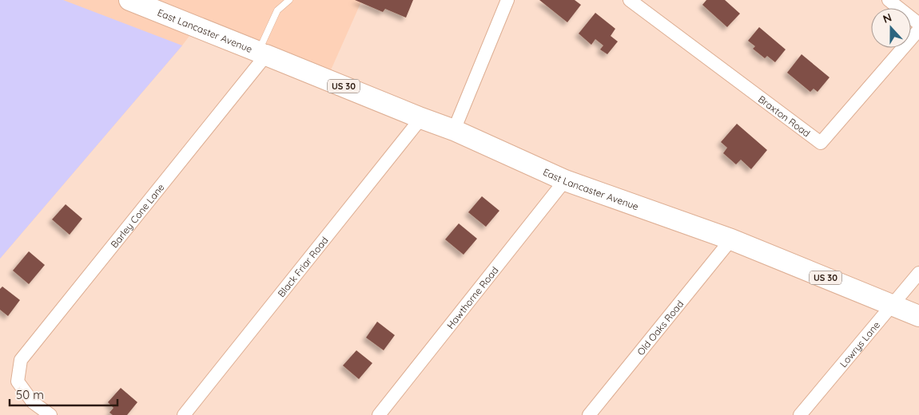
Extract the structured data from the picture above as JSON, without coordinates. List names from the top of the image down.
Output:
{
  "streets": {
    "highway": ["East Lancaster Avenue", "US 30"],
    "street": [
      "Braxton Road",
      "Barley Cone Lane",
      "Black Friar Road",
      "Hawthorne Road",
      "Old Oaks Road",
      "Lowrys Lane"
    ]
  },
  "crossings": [
    ["East Lancaster Avenue", "Barley Cone Lane"],
    ["East Lancaster Avenue", "Black Friar Road"],
    ["East Lancaster Avenue", "Hawthorne Road"],
    ["East Lancaster Avenue", "Old Oaks Road"],
    ["East Lancaster Avenue", "Lowrys Lane"]
  ],
  "scale_bar": "50 m",
  "north": "top"
}
